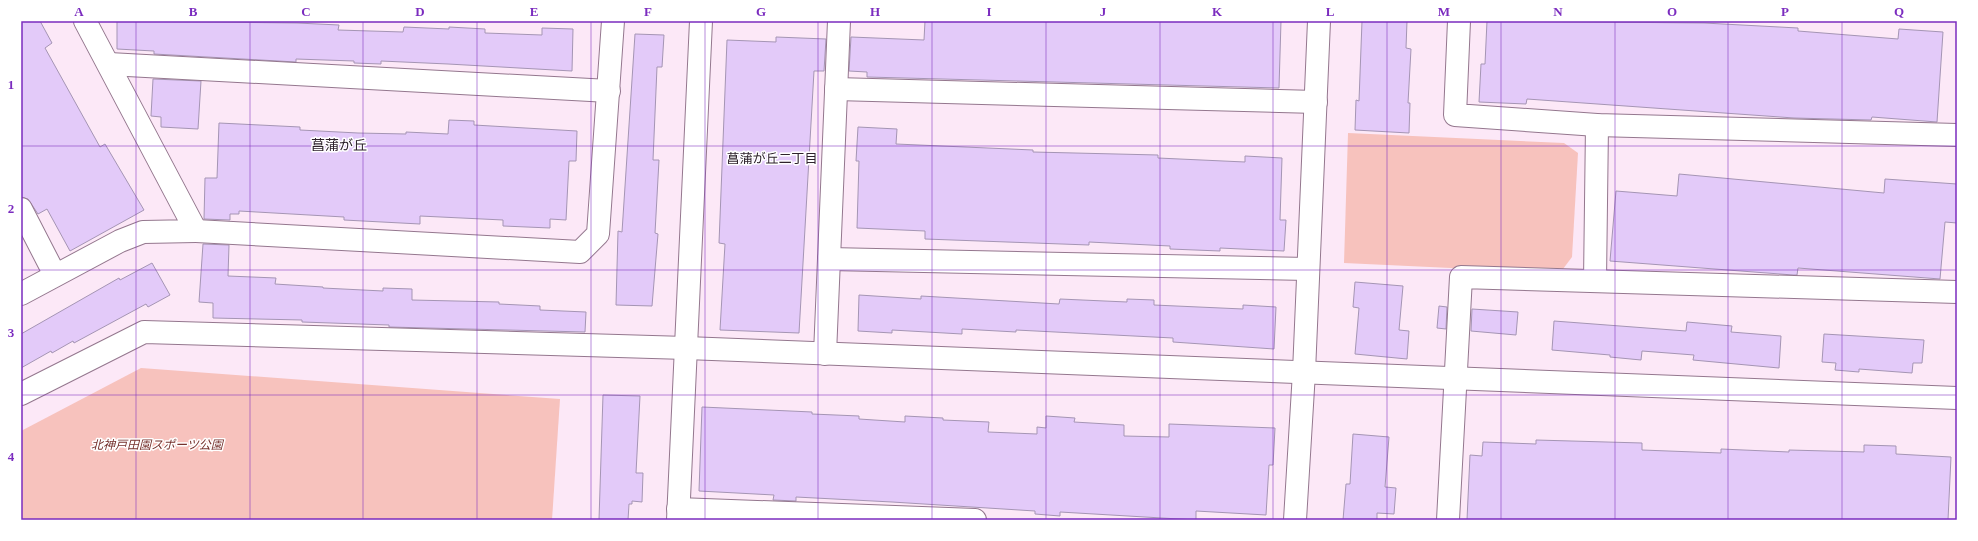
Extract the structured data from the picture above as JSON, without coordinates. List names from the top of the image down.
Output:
{
  "districts": ["菖蒲が丘", "菖蒲が丘二丁目"],
  "parks": ["北神戸田園スポーツ公園"],
  "grid": {
    "columns": [
      "A",
      "B",
      "C",
      "D",
      "E",
      "F",
      "G",
      "H",
      "I",
      "J",
      "K",
      "L",
      "M",
      "N",
      "O",
      "P",
      "Q"
    ],
    "rows": [
      "1",
      "2",
      "3",
      "4"
    ]
  }
}
